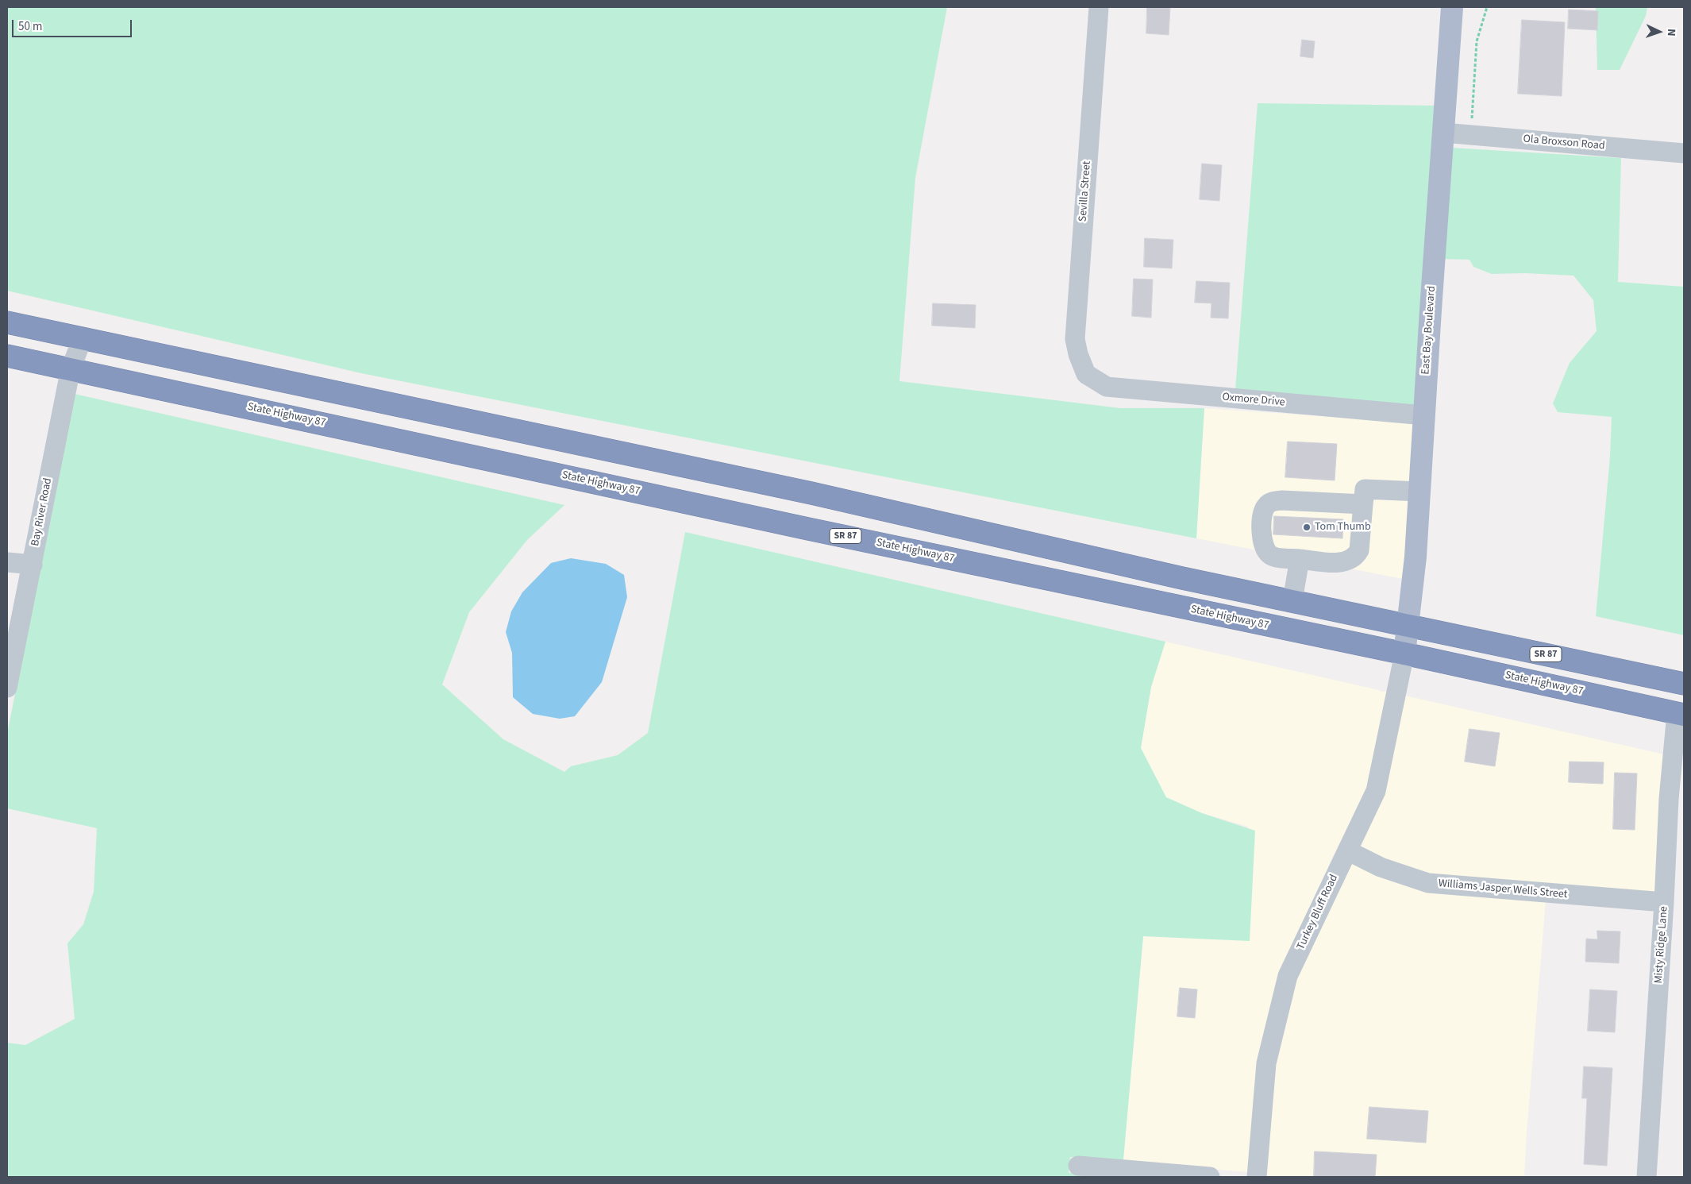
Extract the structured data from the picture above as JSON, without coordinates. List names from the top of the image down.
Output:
{
  "streets": {
    "highway": ["State Highway 87", "SR 87"],
    "main road": ["East Bay Boulevard"],
    "street": [
      "Ola Broxson Road",
      "Sevilla Street",
      "Oxmore Drive",
      "Bay River Road",
      "Williams Jasper Wells Street",
      "Turkey Bluff Road",
      "Misty Ridge Lane"
    ]
  },
  "crossings": [
    ["Ola Broxson Road", "East Bay Boulevard"],
    ["Sevilla Street", "Oxmore Drive"],
    ["East Bay Boulevard", "Oxmore Drive"],
    ["East Bay Boulevard", "State Highway 87"],
    ["East Bay Boulevard", "SR 87"],
    ["East Bay Boulevard", "Turkey Bluff Road"],
    ["State Highway 87", "Bay River Road"],
    ["State Highway 87", "Turkey Bluff Road"],
    ["State Highway 87", "Misty Ridge Lane"],
    ["Bay River Road", "SR 87"],
    ["Williams Jasper Wells Street", "Turkey Bluff Road"],
    ["Williams Jasper Wells Street", "Misty Ridge Lane"]
  ],
  "places": ["Tom Thumb"],
  "scale_bar": "50 m",
  "north": "right"
}
